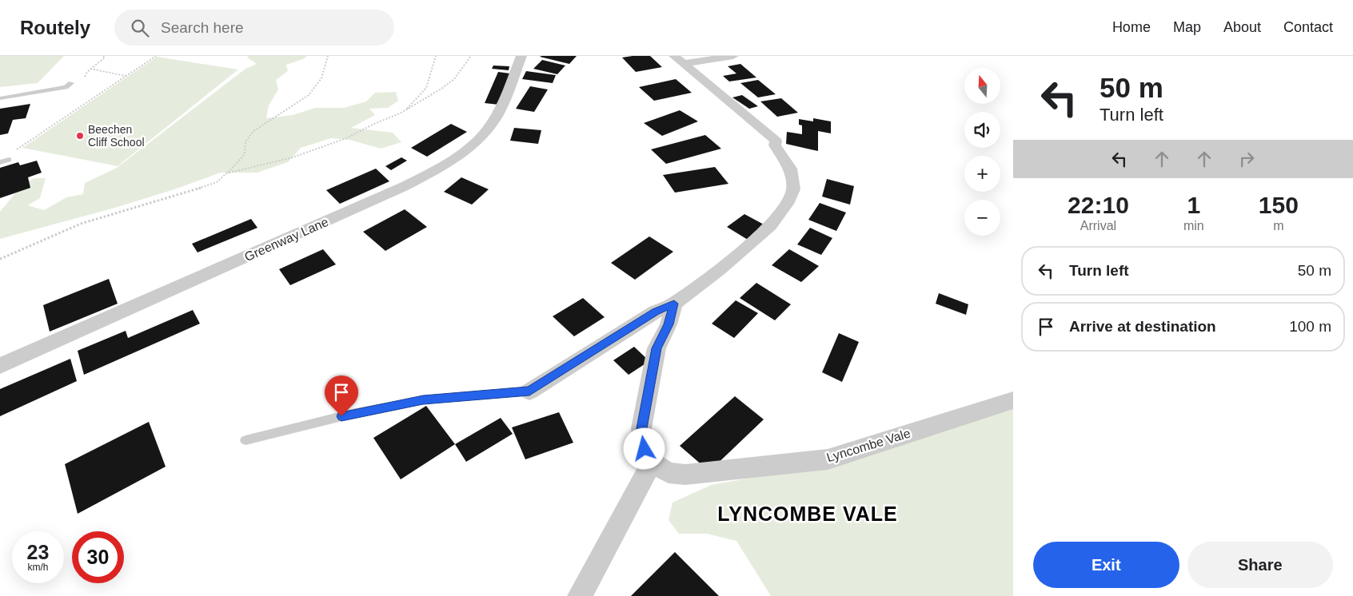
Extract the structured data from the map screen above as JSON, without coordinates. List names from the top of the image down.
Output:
{
  "streets": {
    "street": ["Greenway Lane", "Lyncombe Vale"]
  },
  "districts": ["LYNCOMBE VALE"],
  "places": ["Beechen Cliff School"],
  "north": "top",
  "page": {
    "header": "Routely",
    "search": "Search here",
    "nav": [
      "Home",
      "Map",
      "About",
      "Contact"
    ],
    "turn": ["50 m", "Turn left"],
    "map_buttons": ["+", "−"],
    "eta": [
      "22:10",
      "Arrival",
      "1",
      "min",
      "150",
      "m"
    ],
    "list": [
      {
        "name": "Turn left",
        "value": "50 m"
      },
      {
        "name": "Arrive at destination",
        "value": "100 m"
      }
    ],
    "speed": "23 km/h",
    "limit": "30",
    "buttons": ["Exit", "Share"]
  }
}
